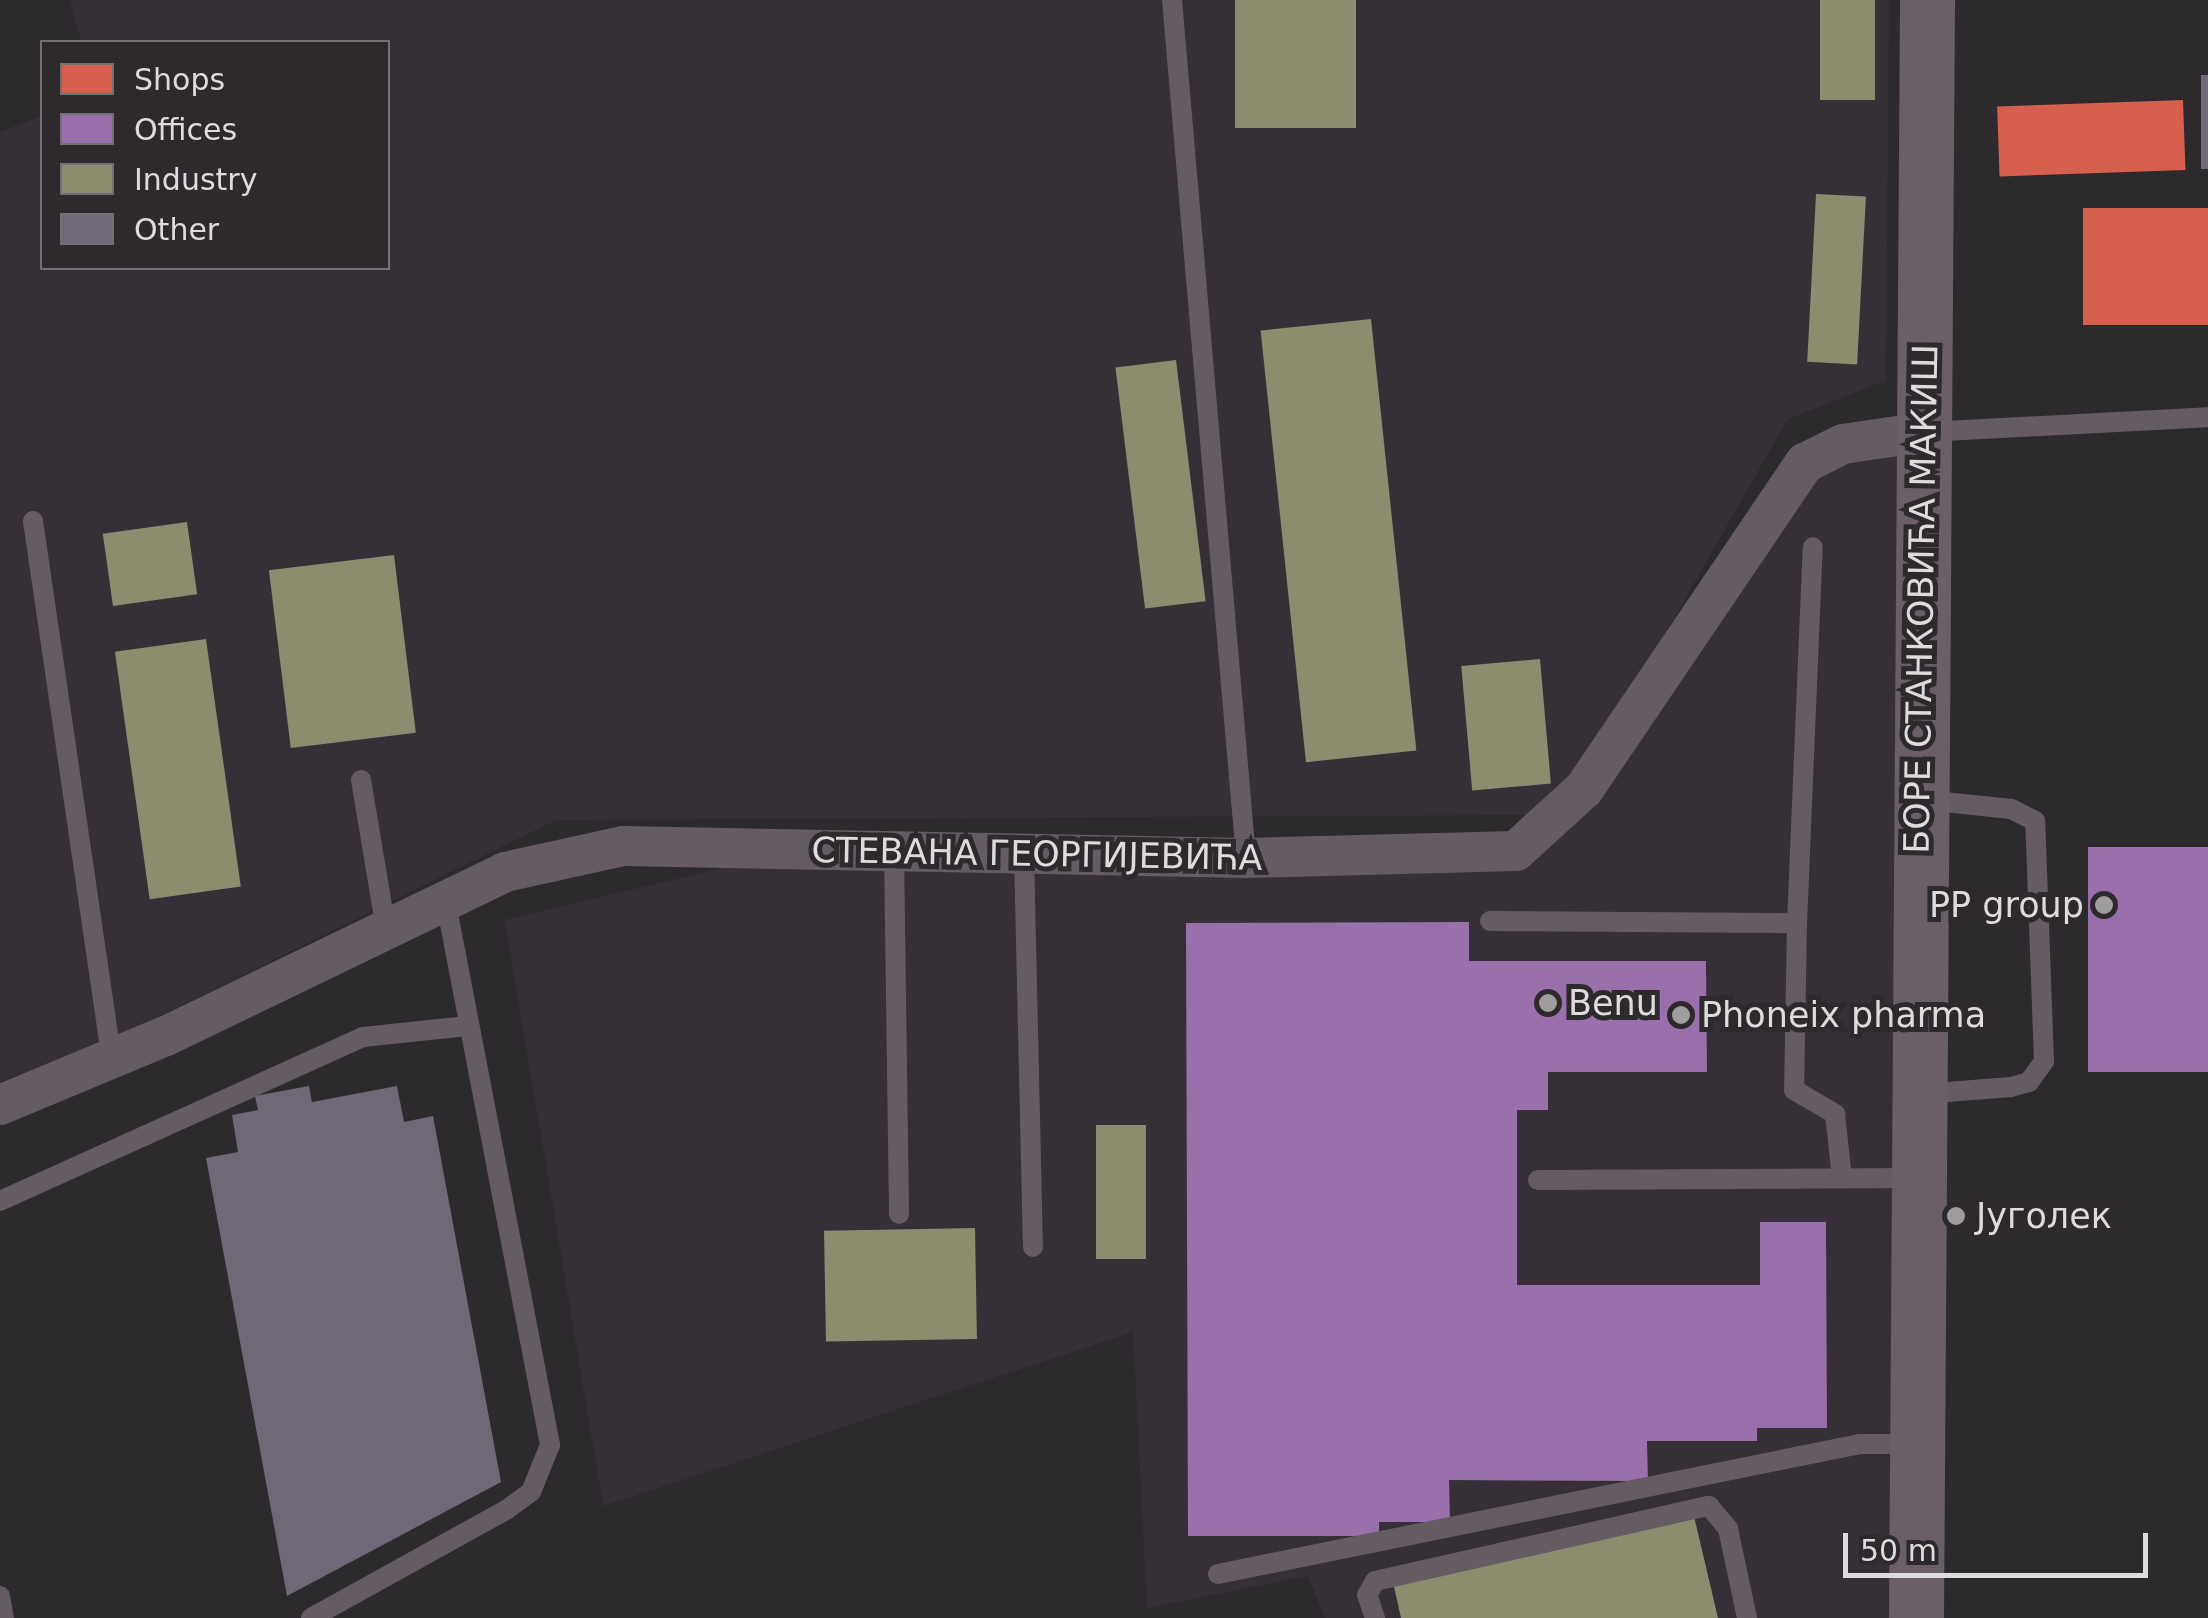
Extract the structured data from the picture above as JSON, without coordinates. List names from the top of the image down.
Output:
{
  "streets": {
    "street": ["БОРЕ СТАНКОВИЋА МАКИШ", "СТЕВАНА ГЕОРГИЈЕВИЋА"]
  },
  "crossings": [
    ["БОРЕ СТАНКОВИЋА МАКИШ", "СТЕВАНА ГЕОРГИЈЕВИЋА"]
  ],
  "places": [
    "PP group",
    "Benu",
    "Phoneix pharma",
    "Југолек"
  ],
  "legend": [
    "Shops",
    "Offices",
    "Industry",
    "Other"
  ],
  "scale_bar": "50 m"
}
